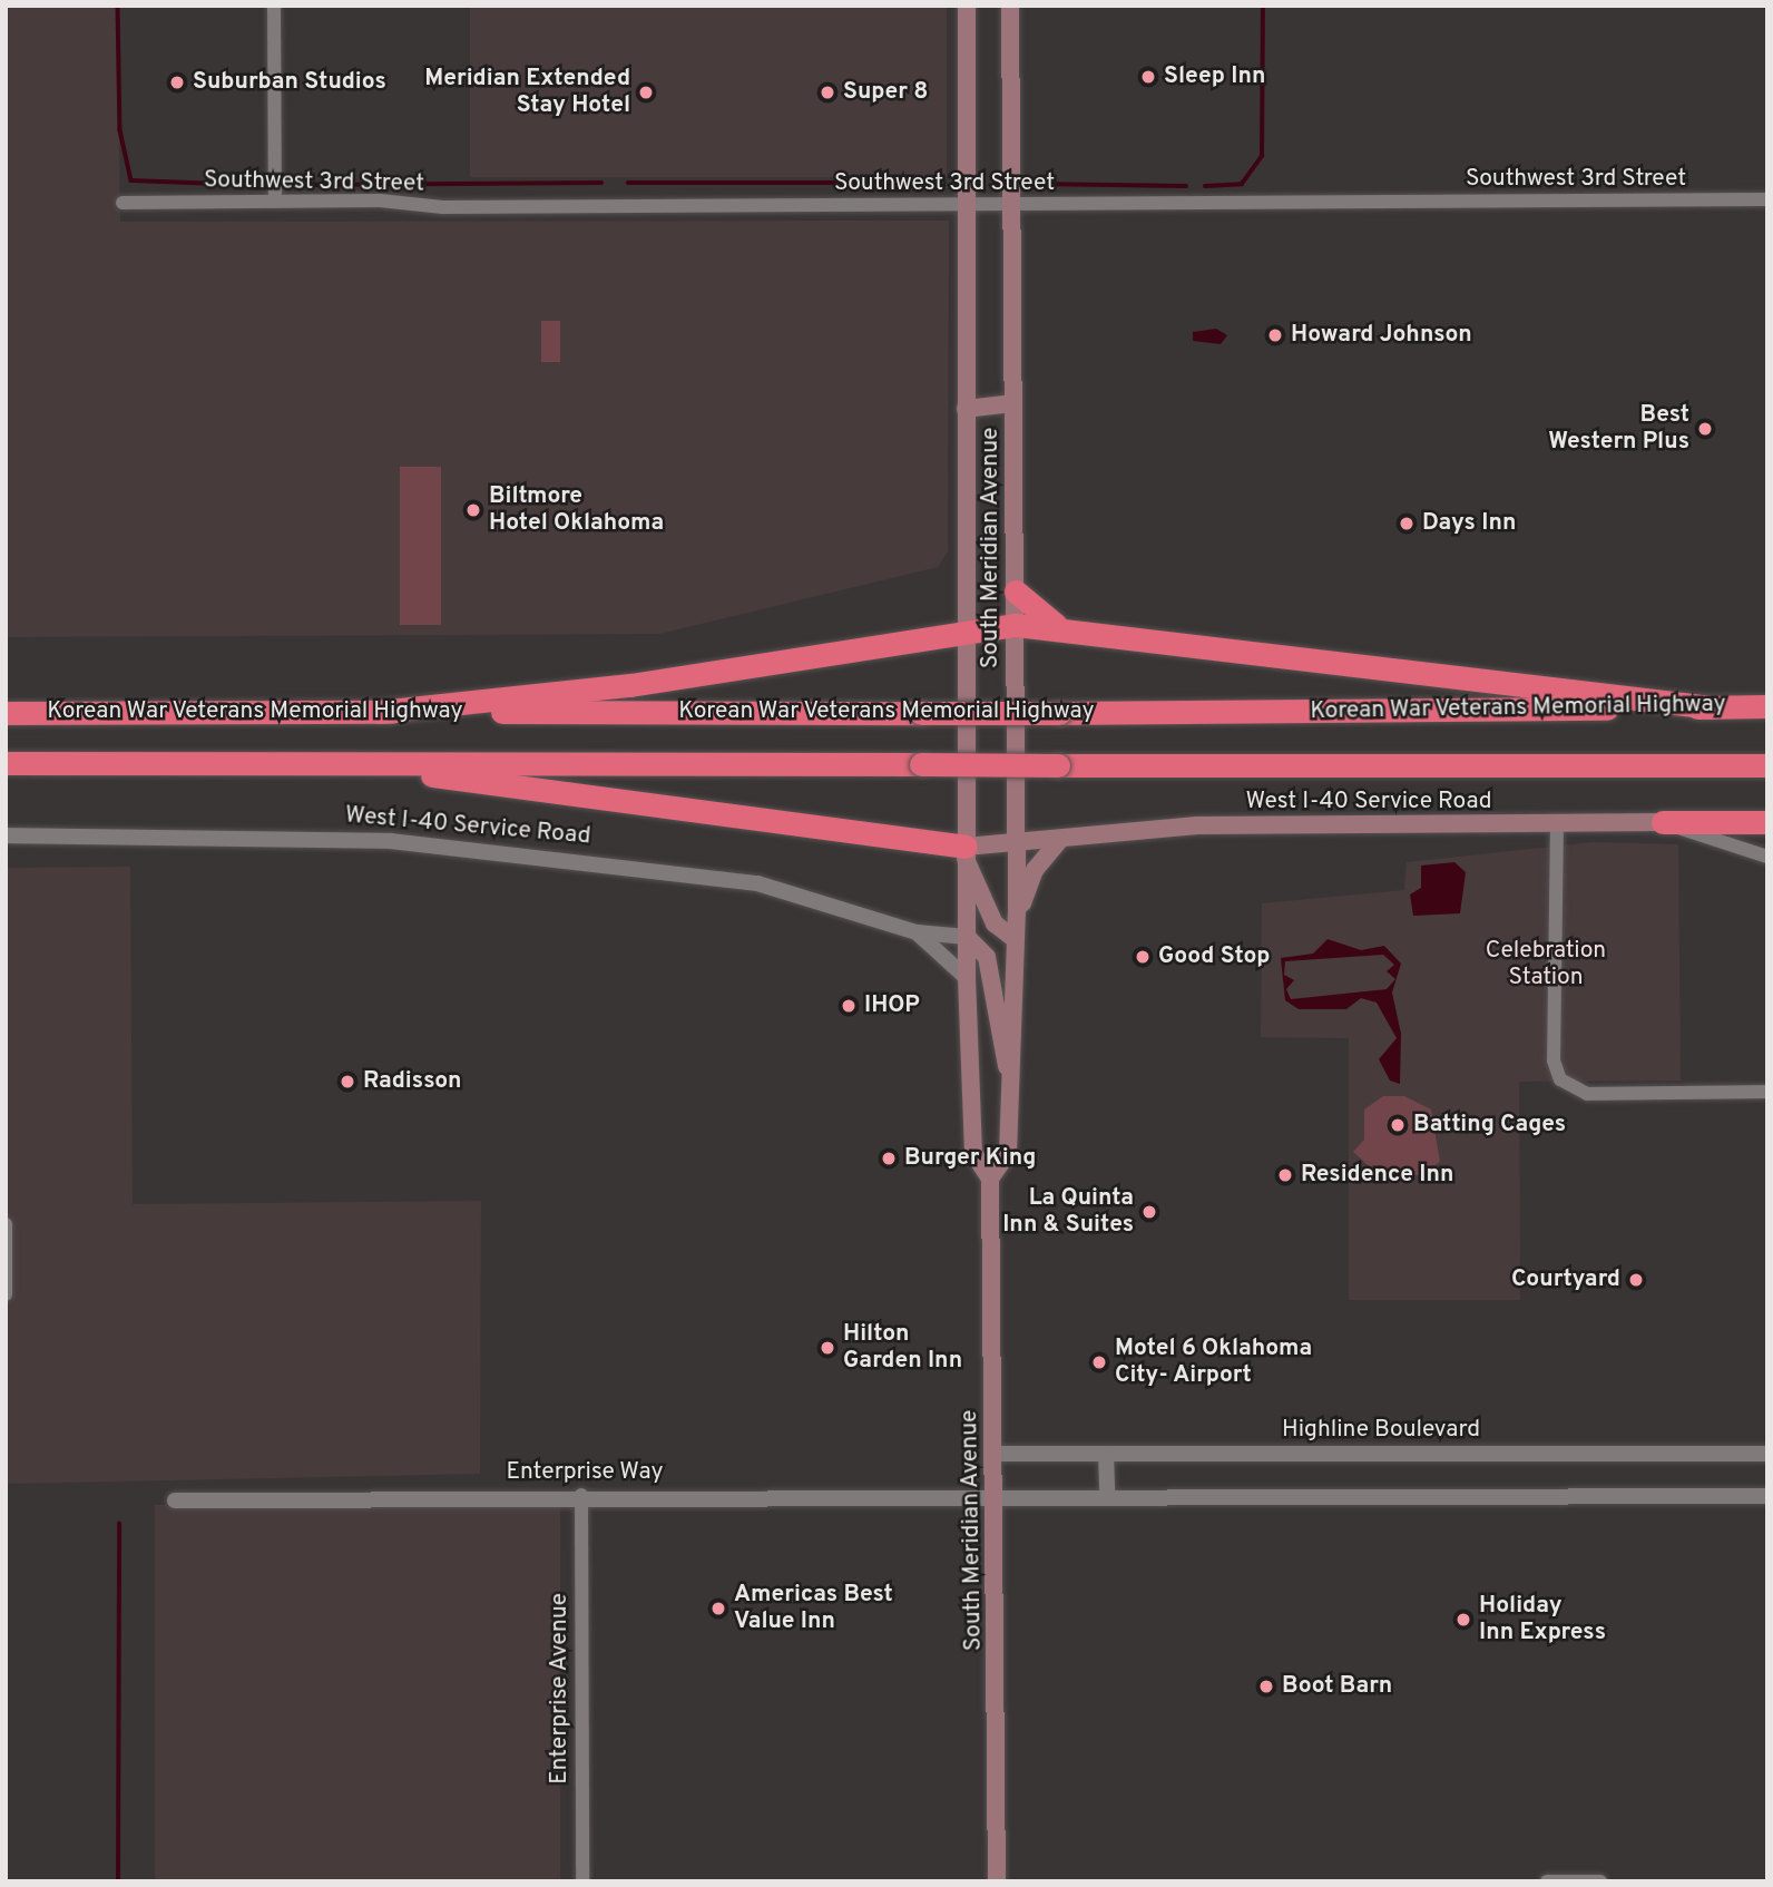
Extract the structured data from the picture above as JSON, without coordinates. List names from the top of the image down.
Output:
{
  "streets": {
    "highway": ["Korean War Veterans Memorial Highway"],
    "main road": ["South Meridian Avenue", "West I-40 Service Road"],
    "street": [
      "Southwest 3rd Street",
      "Highline Boulevard",
      "Enterprise Way",
      "Enterprise Avenue"
    ]
  },
  "crossings": [
    ["Southwest 3rd Street", "South Meridian Avenue"],
    ["South Meridian Avenue", "West I-40 Service Road"],
    ["South Meridian Avenue", "Highline Boulevard"],
    ["South Meridian Avenue", "Enterprise Way"],
    ["Enterprise Way", "Enterprise Avenue"]
  ],
  "parks": ["Celebration Station"],
  "places": [
    "Sleep Inn",
    "Suburban Studios",
    "Meridian Extended Stay Hotel",
    "Super 8",
    "Howard Johnson",
    "Best Western Plus",
    "Biltmore Hotel Oklahoma",
    "Days Inn",
    "Good Stop",
    "IHOP",
    "Radisson",
    "Batting Cages",
    "Burger King",
    "Residence Inn",
    "La Quinta Inn & Suites",
    "Courtyard",
    "Hilton Garden Inn",
    "Motel 6 Oklahoma City- Airport",
    "Americas Best Value Inn",
    "Holiday Inn Express",
    "Boot Barn"
  ]
}
